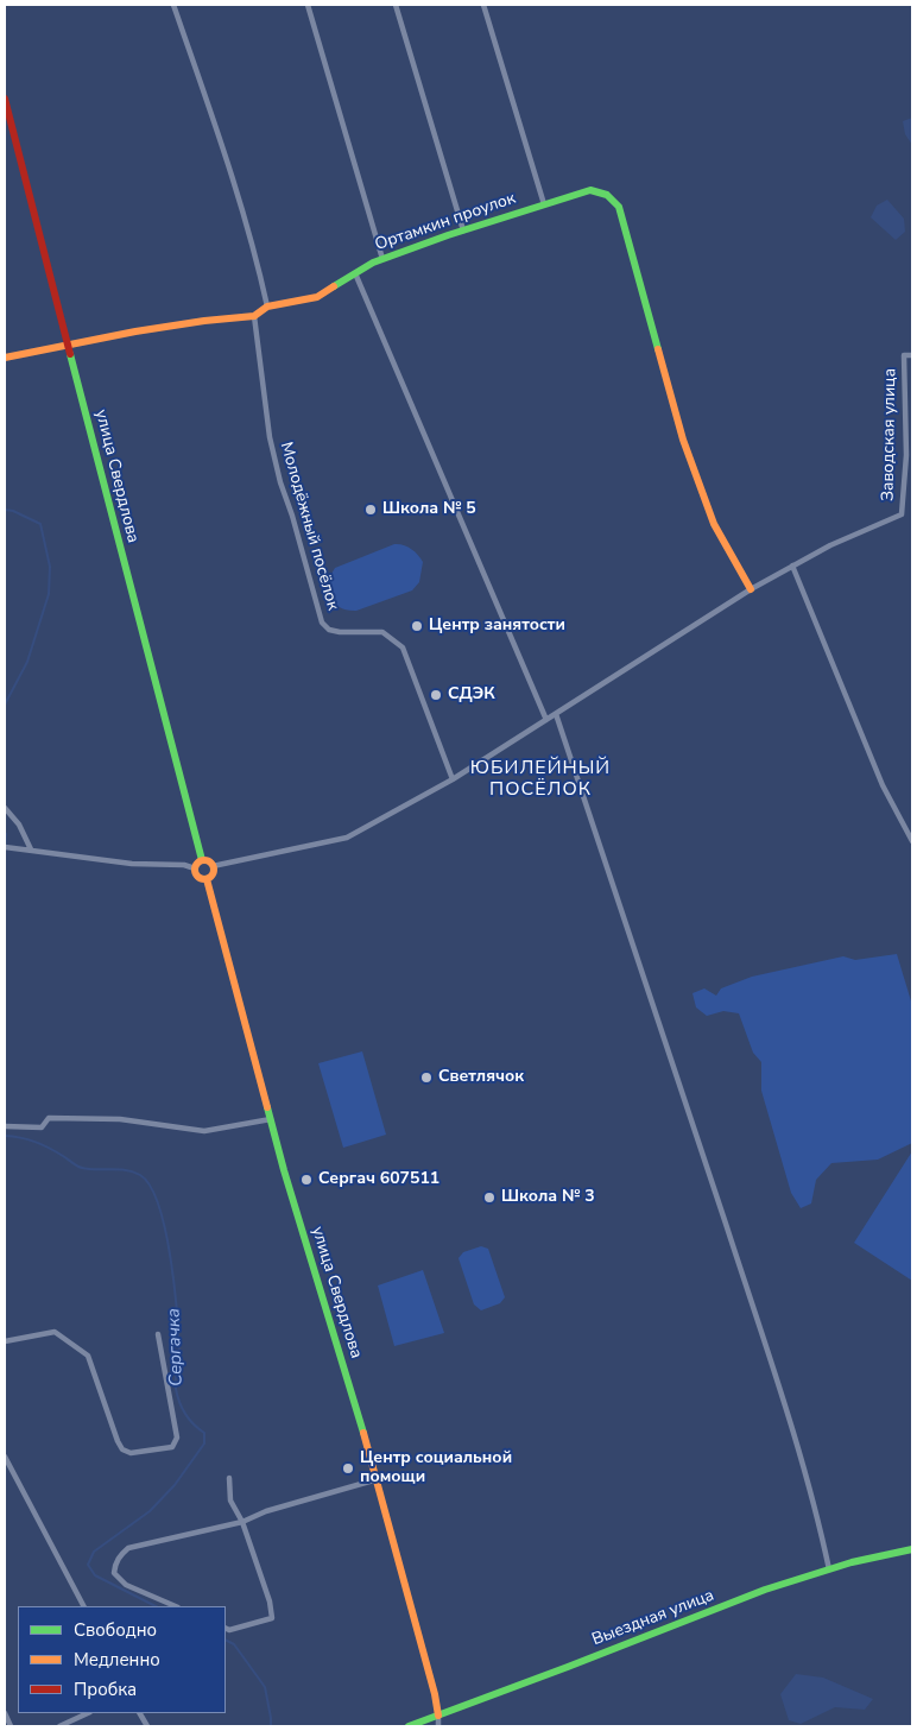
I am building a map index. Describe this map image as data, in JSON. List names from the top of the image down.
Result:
{
  "streets": {
    "street": [
      "Ортамкин проулок",
      "Заводская улица",
      "улица Свердлова",
      "Молодёжный посёлок",
      "Выездная улица"
    ]
  },
  "crossings": [
    ["Ортамкин проулок", "Молодёжный посёлок"],
    ["улица Свердлова", "Выездная улица"]
  ],
  "districts": ["ЮБИЛЕЙНЫЙ ПОСЁЛОК"],
  "water": ["Сергачка"],
  "places": [
    "Школа № 5",
    "Центр занятости",
    "СДЭК",
    "Светлячок",
    "Сергач 607511",
    "Школа № 3",
    "Центр социальной помощи"
  ],
  "legend": ["Свободно", "Медленно", "Пробка"]
}
